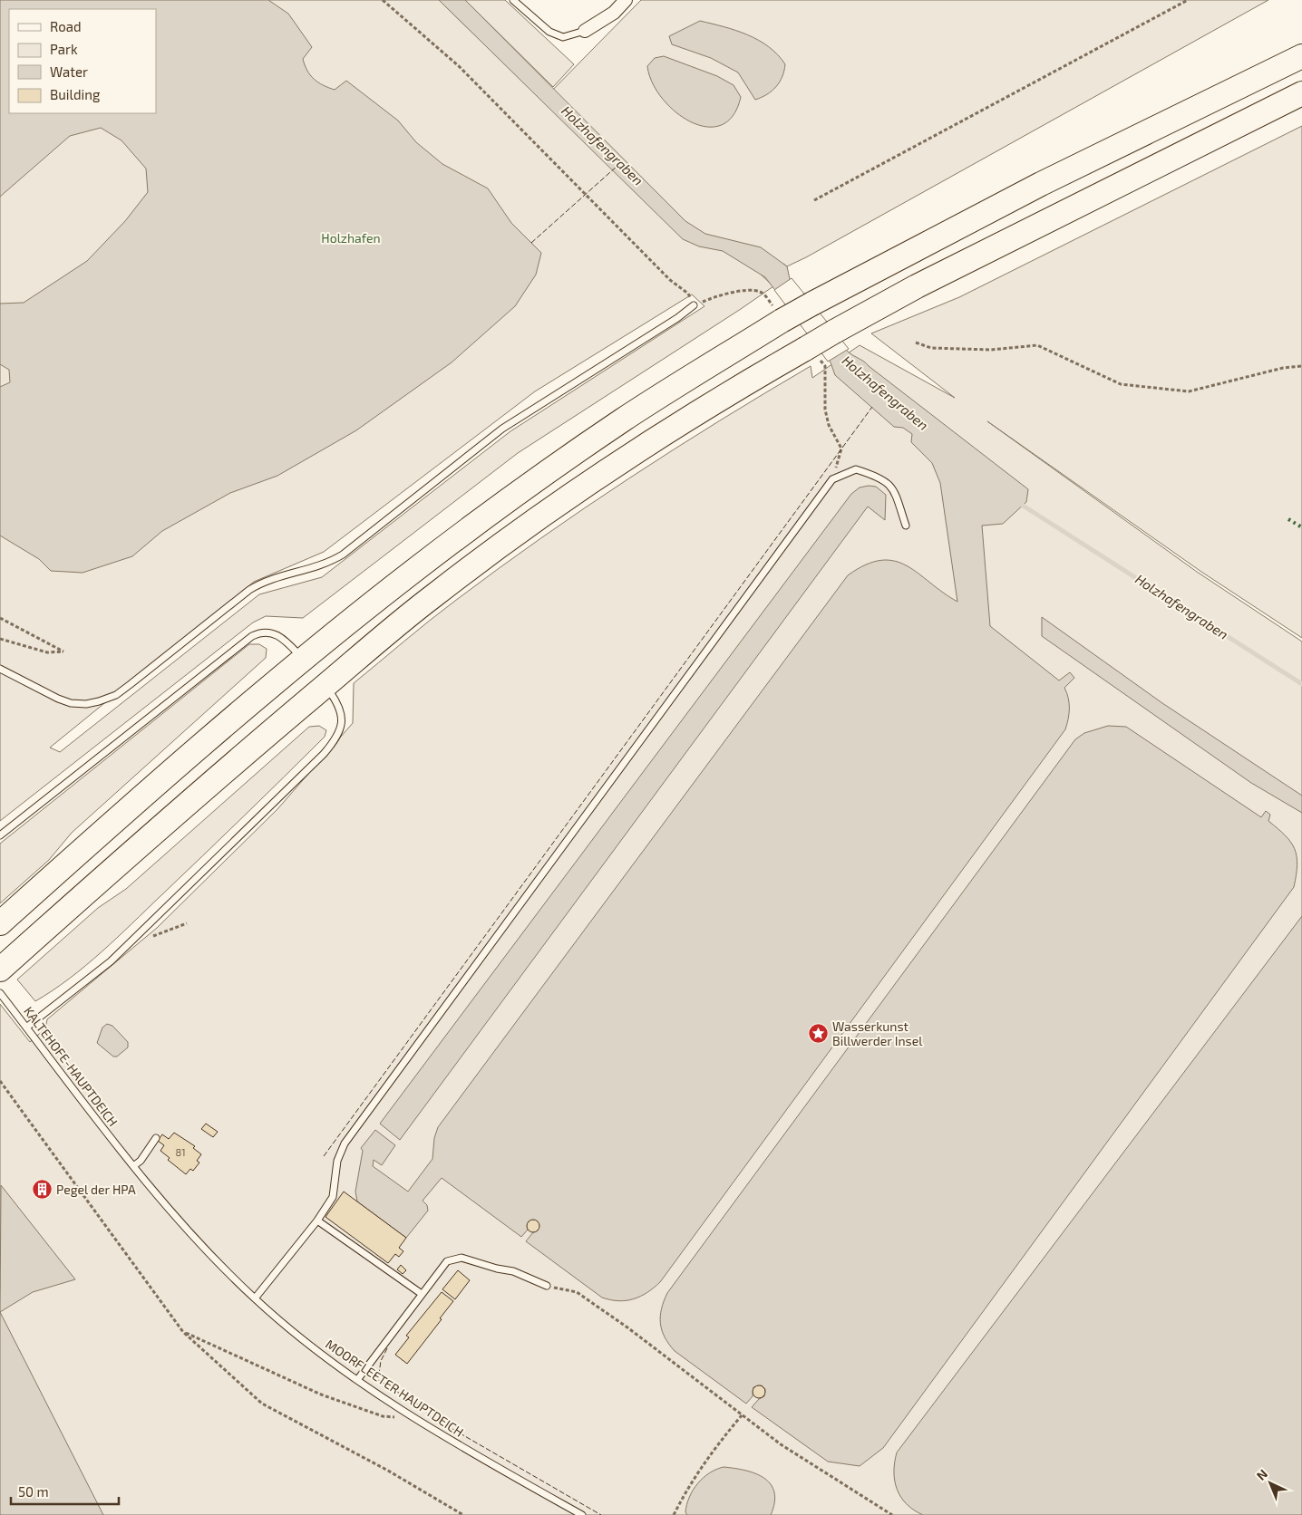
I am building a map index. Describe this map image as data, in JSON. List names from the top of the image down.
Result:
{
  "streets": {
    "lane": ["KALTEHOFE-HAUPTDEICH", "MOORFLEETER HAUPTDEICH"]
  },
  "crossings": [
    ["KALTEHOFE-HAUPTDEICH", "MOORFLEETER HAUPTDEICH"]
  ],
  "water": ["Holzhafengraben"],
  "parks": ["Holzhafen"],
  "places": {
    "place": ["Wasserkunst Billwerder Insel"],
    "building": ["Pegel der HPA"]
  },
  "house_numbers": ["81"],
  "legend": [
    "Road",
    "Park",
    "Water",
    "Building"
  ],
  "scale_bar": "50 m",
  "north": "top left"
}
